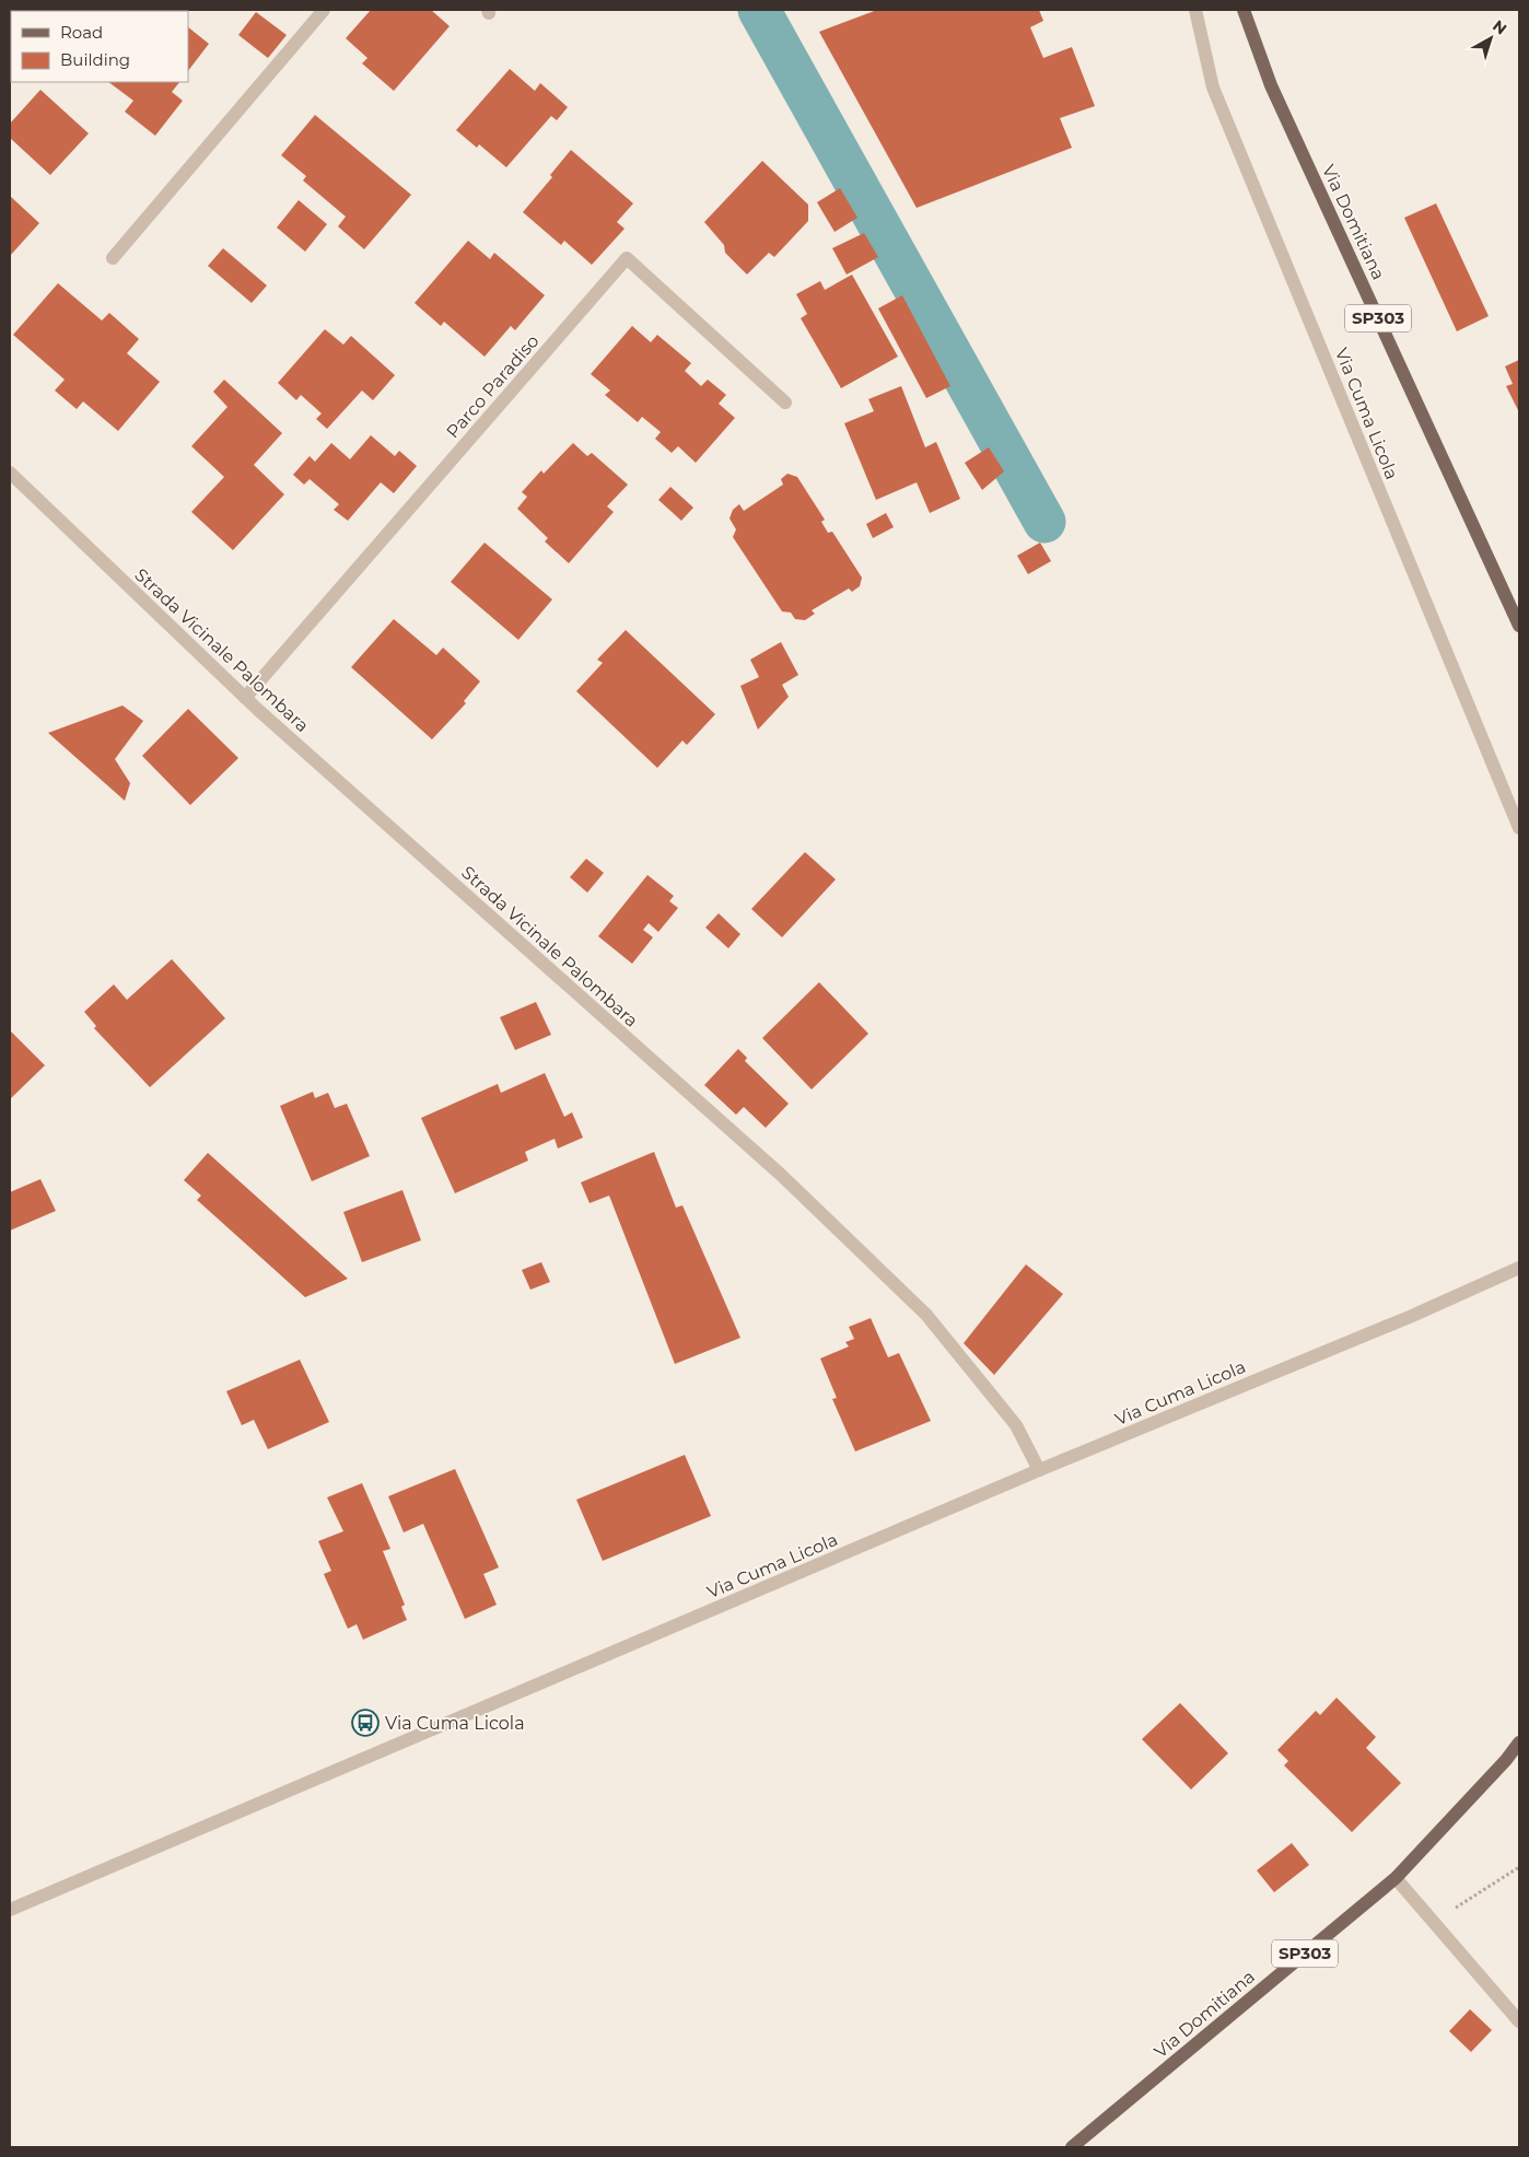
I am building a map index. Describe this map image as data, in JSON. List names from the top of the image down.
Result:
{
  "streets": {
    "main road": ["Via Domitiana", "SP303"],
    "street": ["Parco Paradiso", "Via Cuma Licola", "Strada Vicinale Palombara"]
  },
  "crossings": [
    ["Parco Paradiso", "Strada Vicinale Palombara"],
    ["Via Cuma Licola", "Strada Vicinale Palombara"]
  ],
  "places": {
    "bus stop": ["Via Cuma Licola"]
  },
  "legend": ["Road", "Building"],
  "north": "top right"
}
